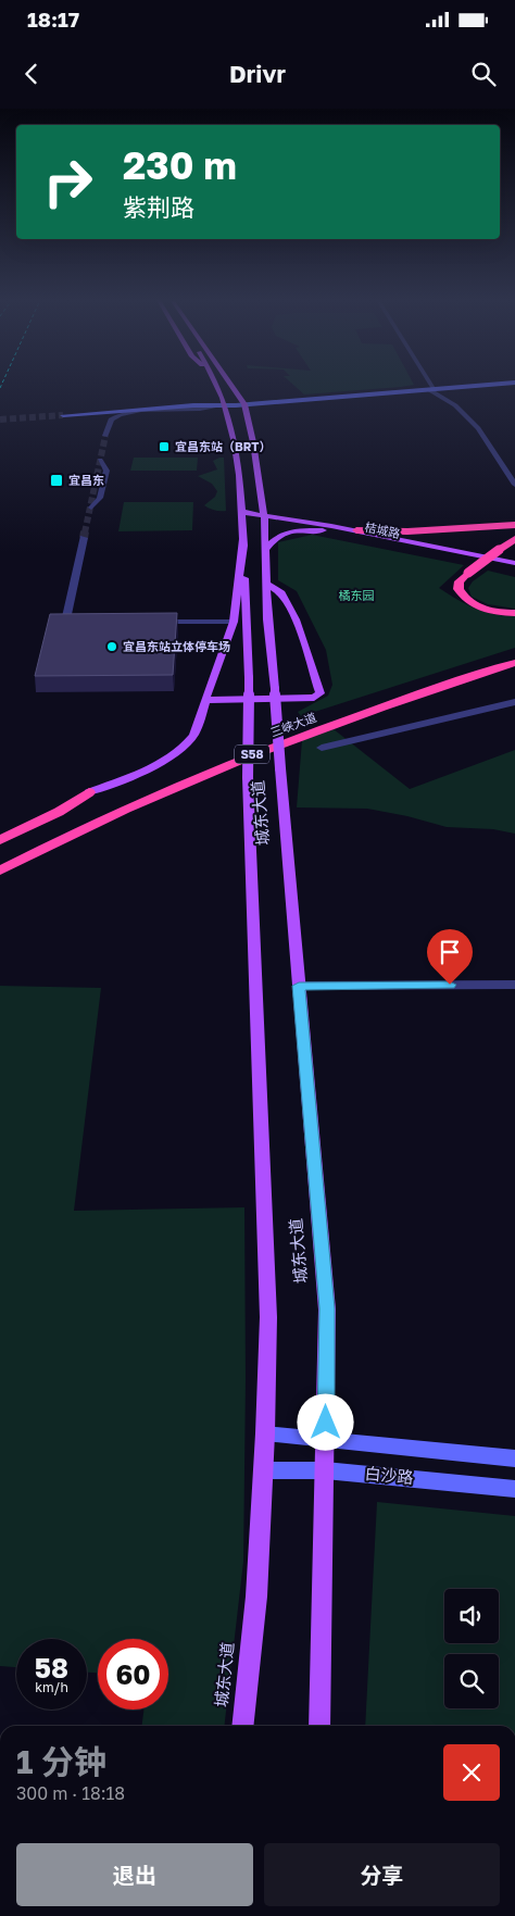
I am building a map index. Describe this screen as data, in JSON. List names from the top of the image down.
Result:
{
  "streets": {
    "highway": ["三峡大道", "S58"],
    "main road": ["桔城路", "城东大道", "白沙路"]
  },
  "crossings": [
    ["城东大道", "白沙路"]
  ],
  "parks": ["橘东园"],
  "places": {
    "transit": ["宜昌东站（BRT）", "宜昌东"],
    "other": ["宜昌东站立体停车场"]
  },
  "page": {
    "status": "18:17",
    "header": "Drivr",
    "turn": ["230 m", "紫荆路"],
    "speed": "58 km/h",
    "limit": "60",
    "heading": ["1 分钟", "300 m · 18:18"],
    "buttons": ["退出", "分享"]
  }
}
